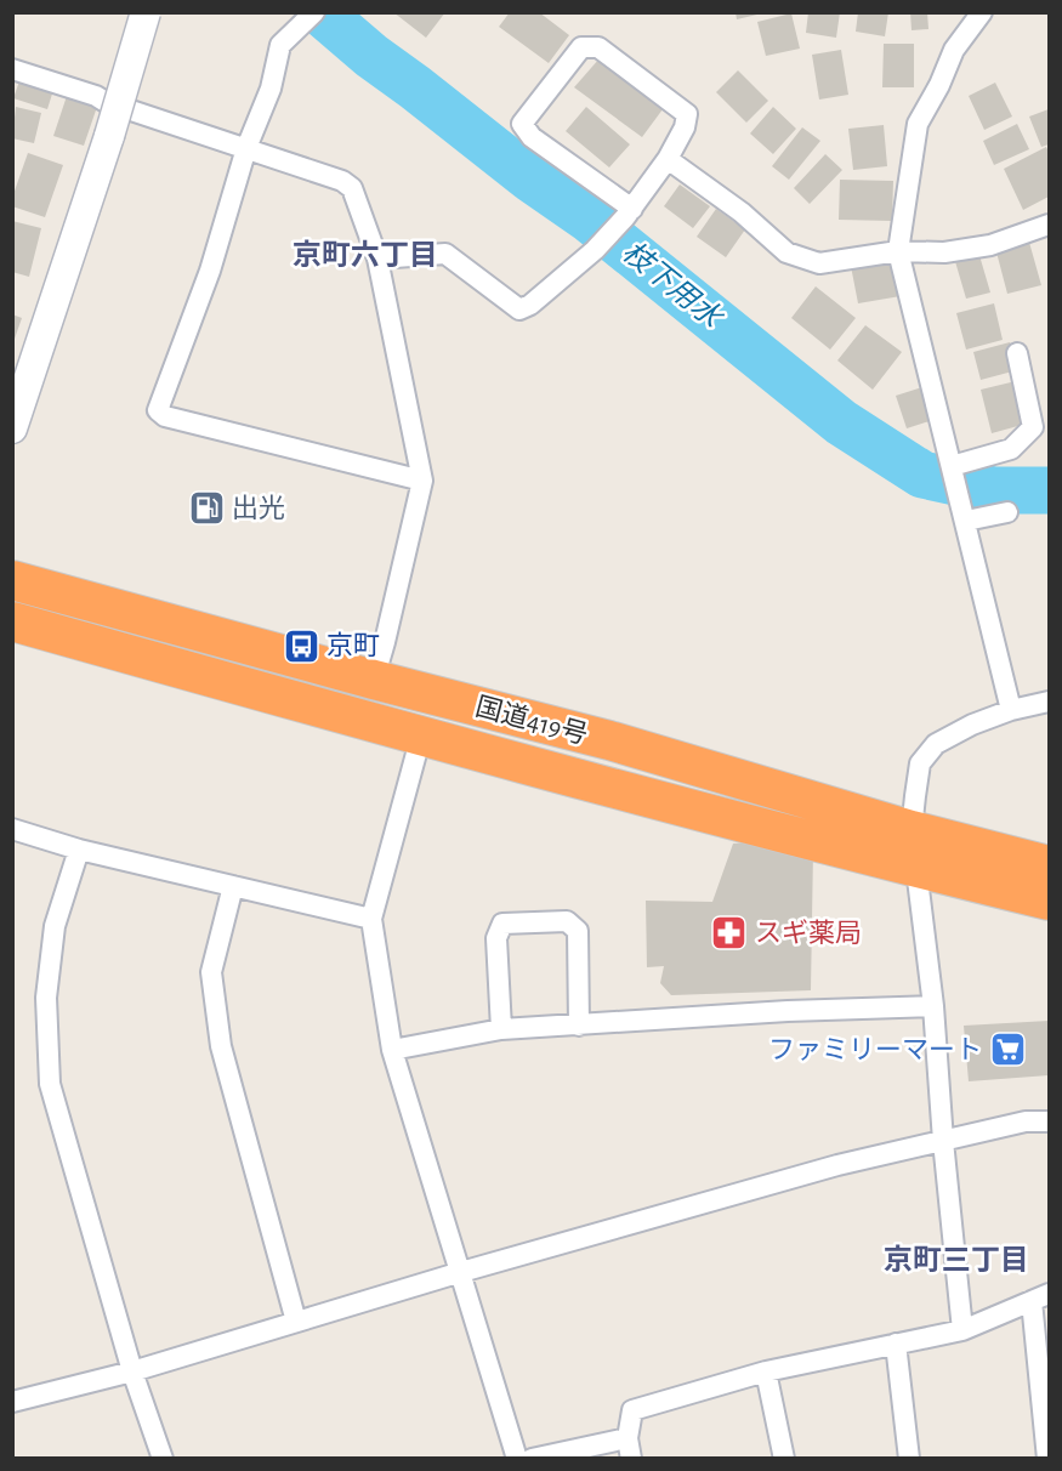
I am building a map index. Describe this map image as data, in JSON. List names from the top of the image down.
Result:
{
  "streets": {
    "highway": ["国道419号"]
  },
  "districts": ["京町六丁目", "京町三丁目"],
  "water": ["枝下用水"],
  "places": {
    "fuel station": ["出光"],
    "bus stop": ["京町"],
    "pharmacy": ["スギ薬局"],
    "supermarket": ["ファミリーマート"]
  }
}
